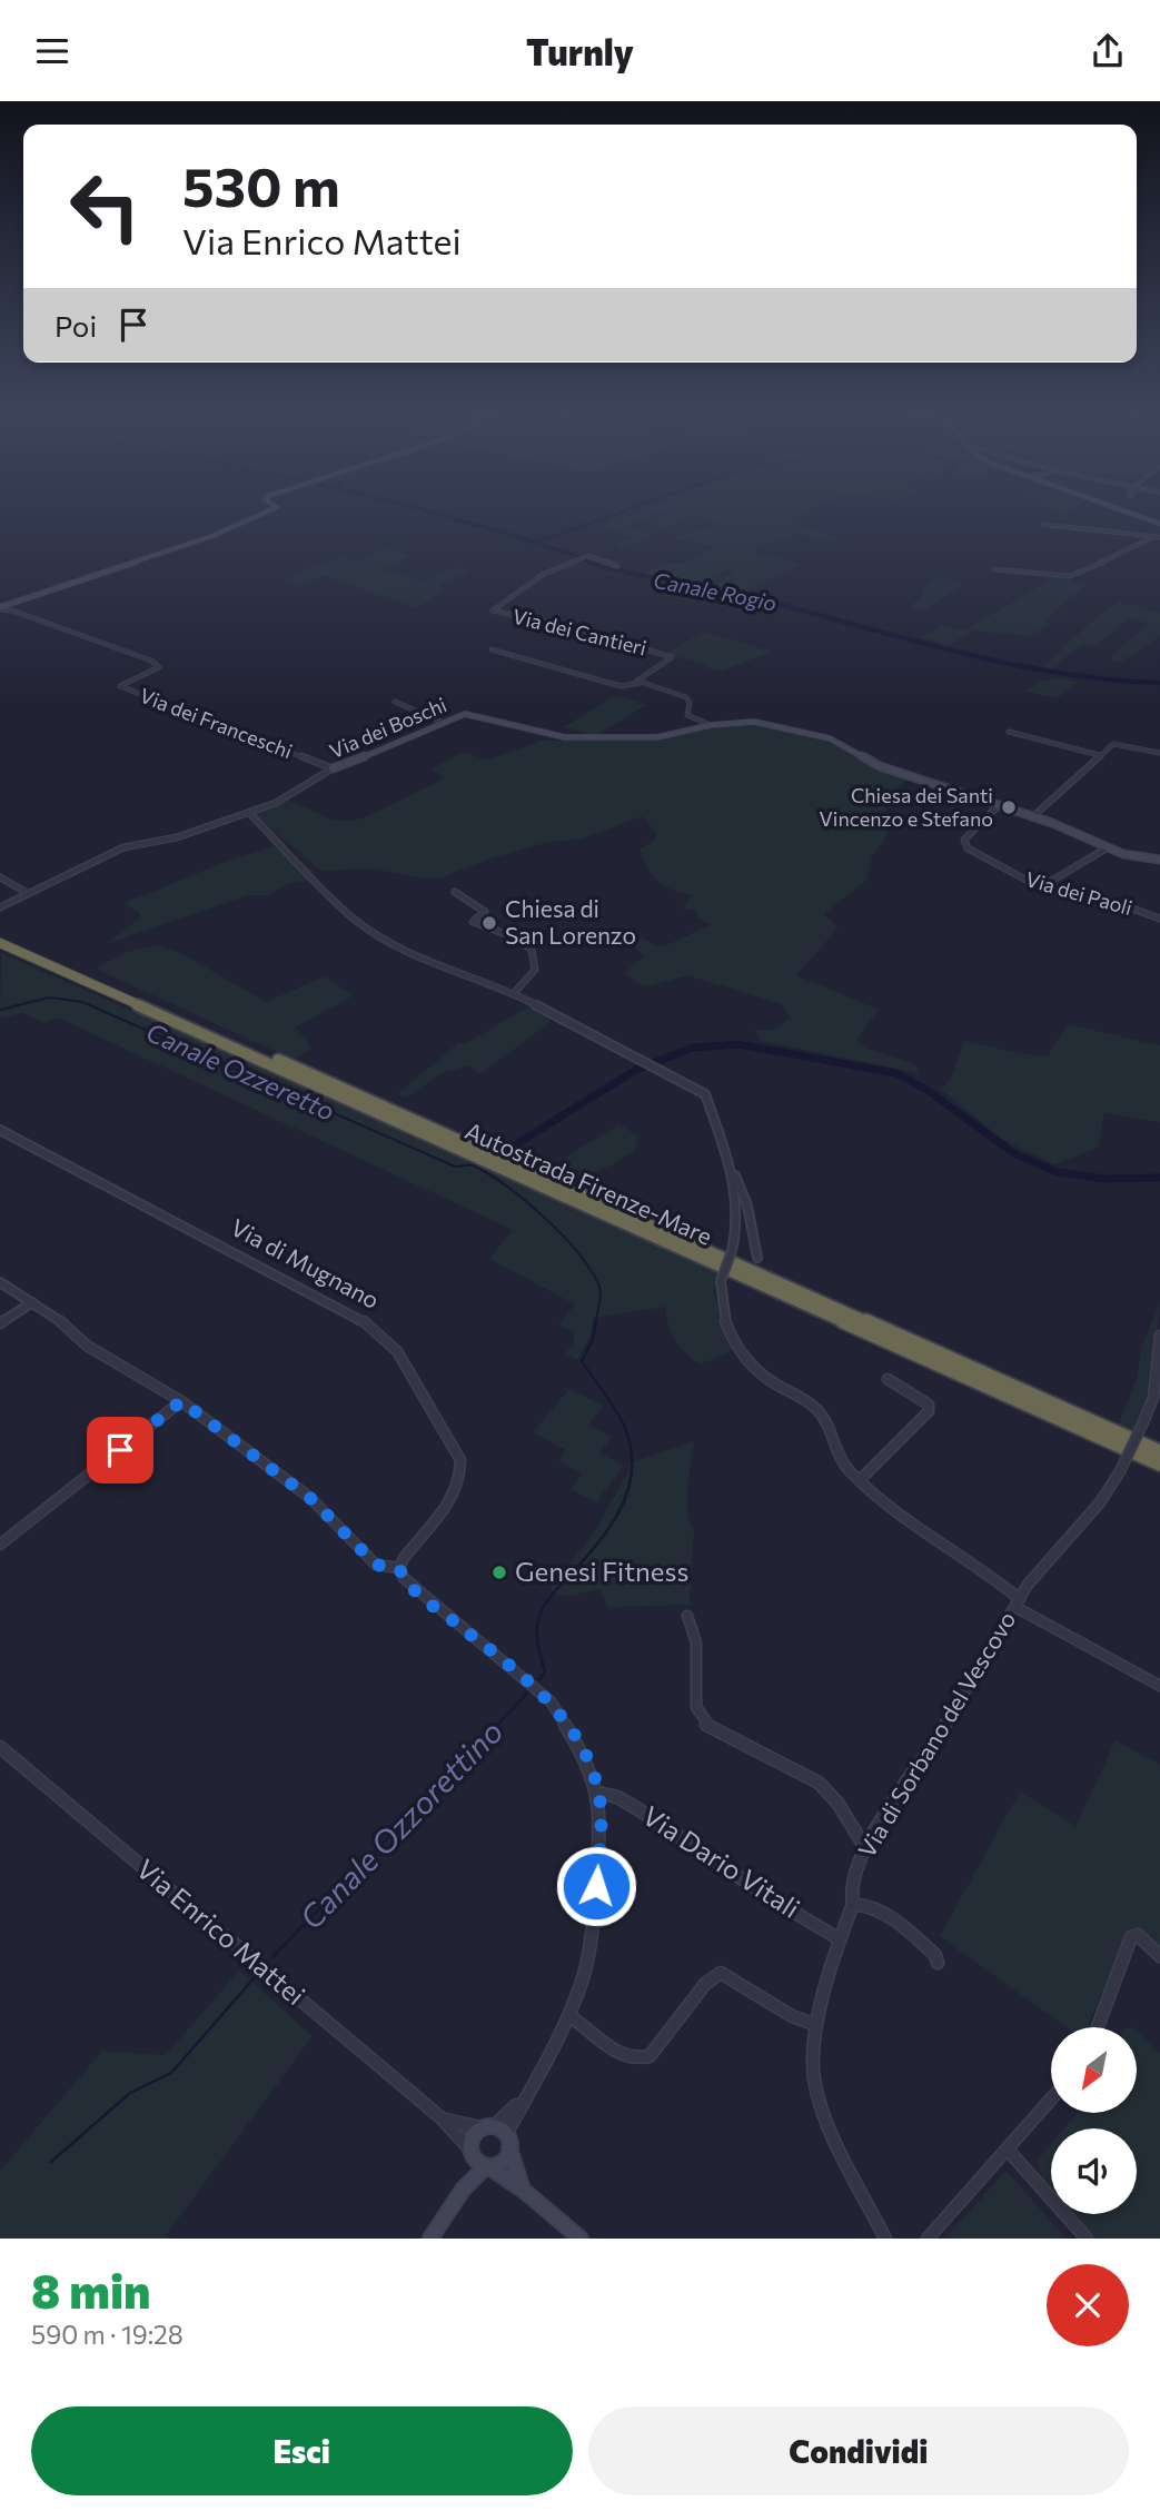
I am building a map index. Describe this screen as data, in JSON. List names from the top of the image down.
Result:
{
  "streets": {
    "highway": ["Autostrada Firenze-Mare"],
    "street": [
      "Via dei Cantieri",
      "Via dei Franceschi",
      "Via dei Boschi",
      "Via dei Paoli",
      "Via di Mugnano",
      "Via di Sorbano del Vescovo",
      "Via Dario Vitali",
      "Via Enrico Mattei"
    ]
  },
  "crossings": [
    ["Via dei Cantieri", "Via dei Boschi"],
    ["Via dei Franceschi", "Via dei Boschi"],
    ["Via dei Boschi", "Via dei Paoli"],
    ["Via dei Boschi", "Via di Sorbano del Vescovo"],
    ["Via di Sorbano del Vescovo", "Via Dario Vitali"]
  ],
  "water": ["Canale Rogio", "Canale Ozzeretto", "Canale Ozzorettino"],
  "places": ["Chiesa dei Santi Vincenzo e Stefano", "Chiesa di San Lorenzo", "Genesi Fitness"],
  "north": "bottom left",
  "page": {
    "header": "Turnly",
    "turn": ["530 m", "Via Enrico Mattei"],
    "then": "Poi",
    "heading": ["8 min", "590 m · 19:28"],
    "buttons": ["Esci", "Condividi"]
  }
}
